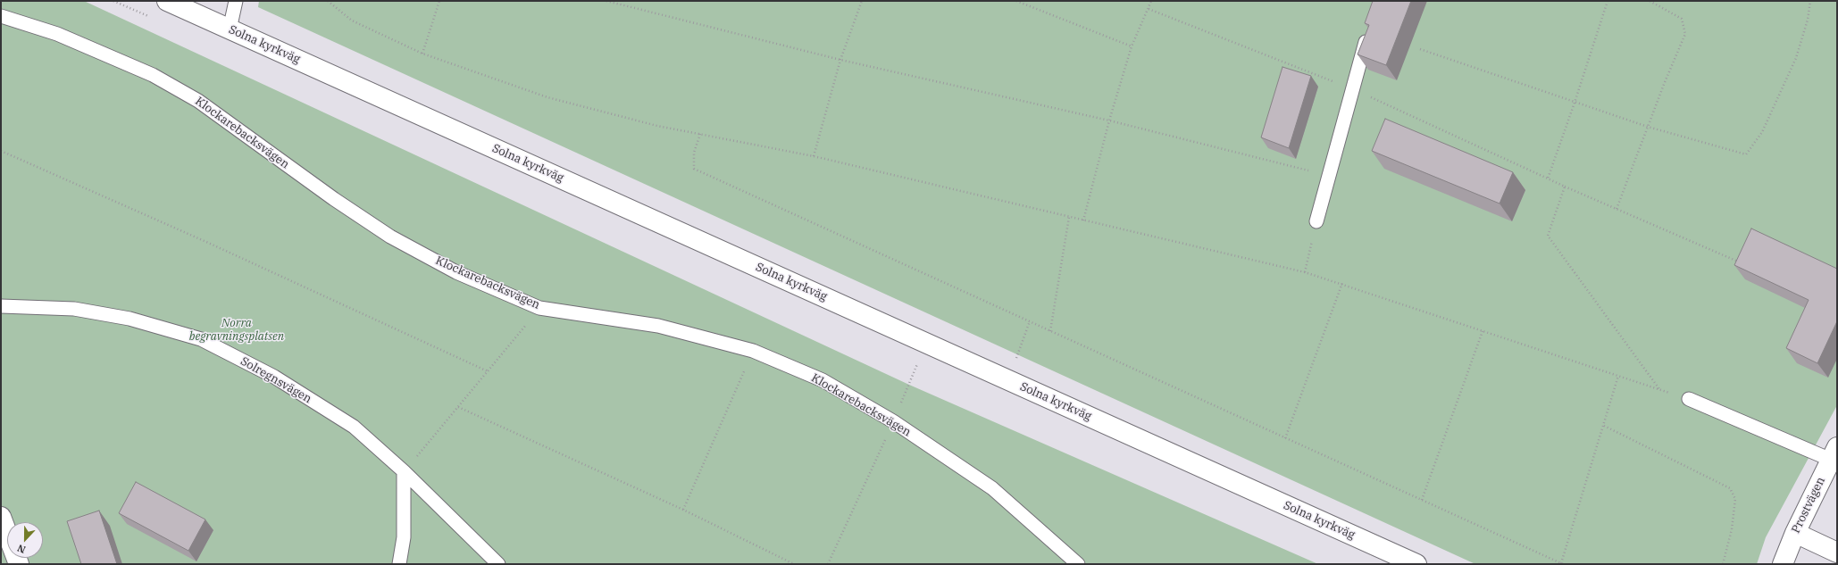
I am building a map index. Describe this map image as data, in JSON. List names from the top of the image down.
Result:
{
  "streets": {
    "street": ["Solna kyrkväg", "Prostvägen"],
    "lane": ["Klockarebacksvägen", "Solregnsvägen"]
  },
  "parks": ["Norra begravningsplatsen"],
  "north": "bottom"
}
